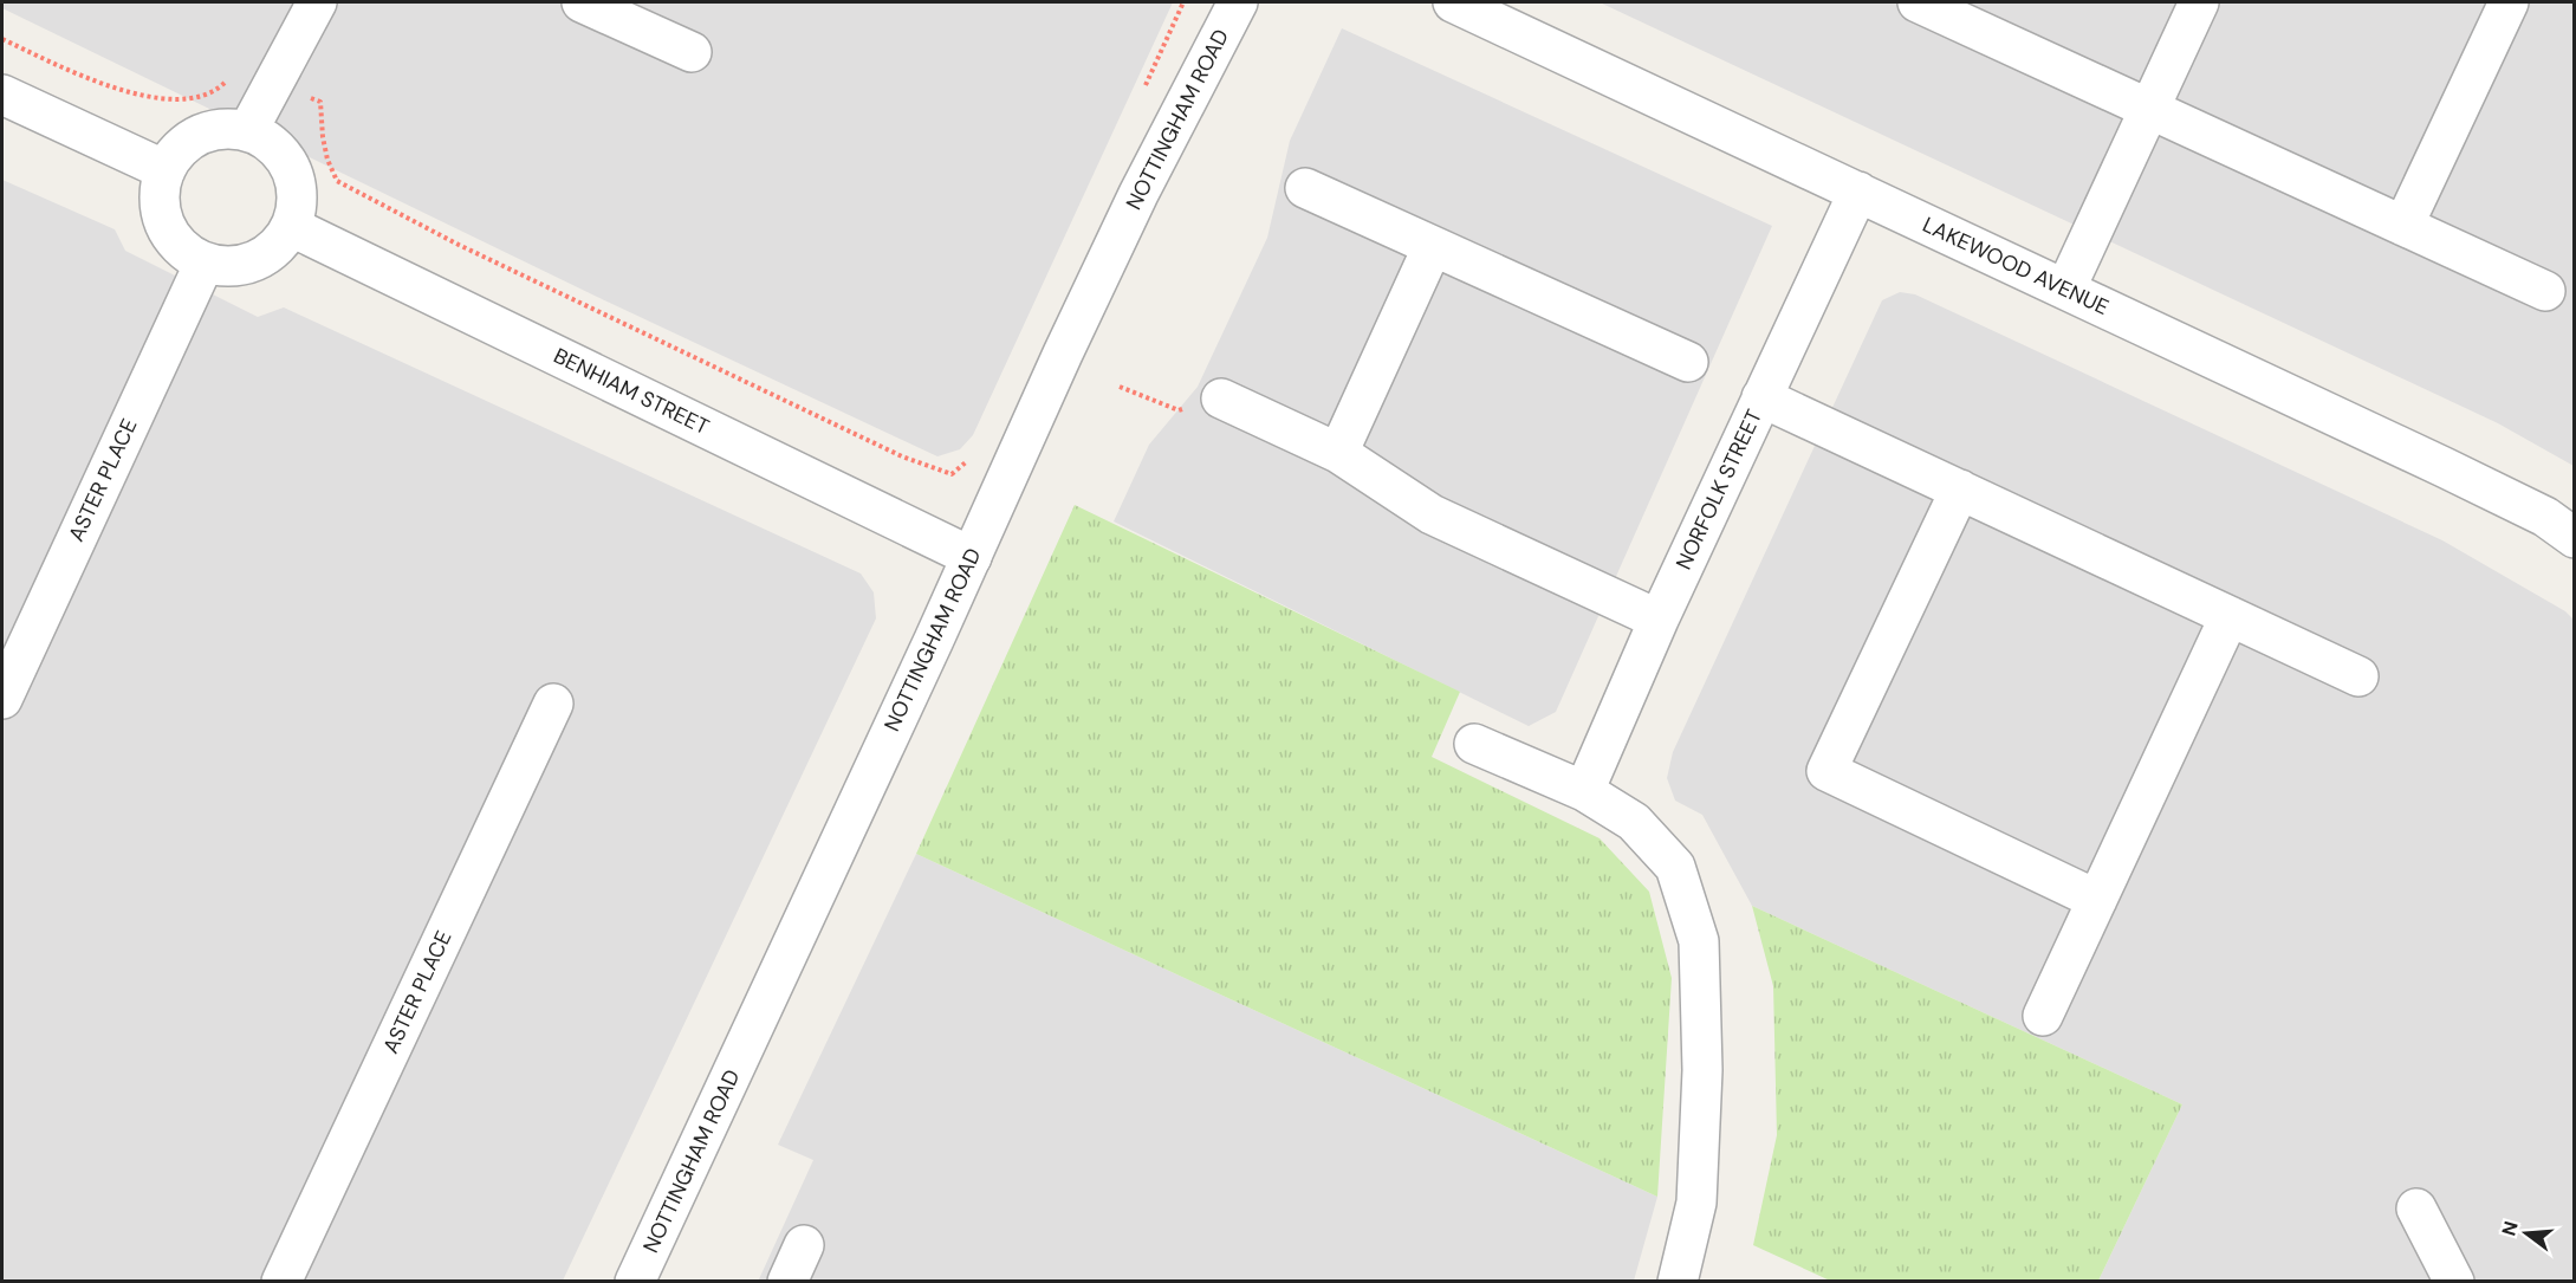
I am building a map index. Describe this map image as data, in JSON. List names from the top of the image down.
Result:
{
  "streets": {
    "street": [
      "NOTTINGHAM ROAD",
      "LAKEWOOD AVENUE",
      "BENHIAM STREET",
      "ASTER PLACE",
      "NORFOLK STREET"
    ]
  },
  "crossings": [
    ["NOTTINGHAM ROAD", "BENHIAM STREET"],
    ["LAKEWOOD AVENUE", "NORFOLK STREET"],
    ["BENHIAM STREET", "ASTER PLACE"]
  ],
  "north": "left"
}
